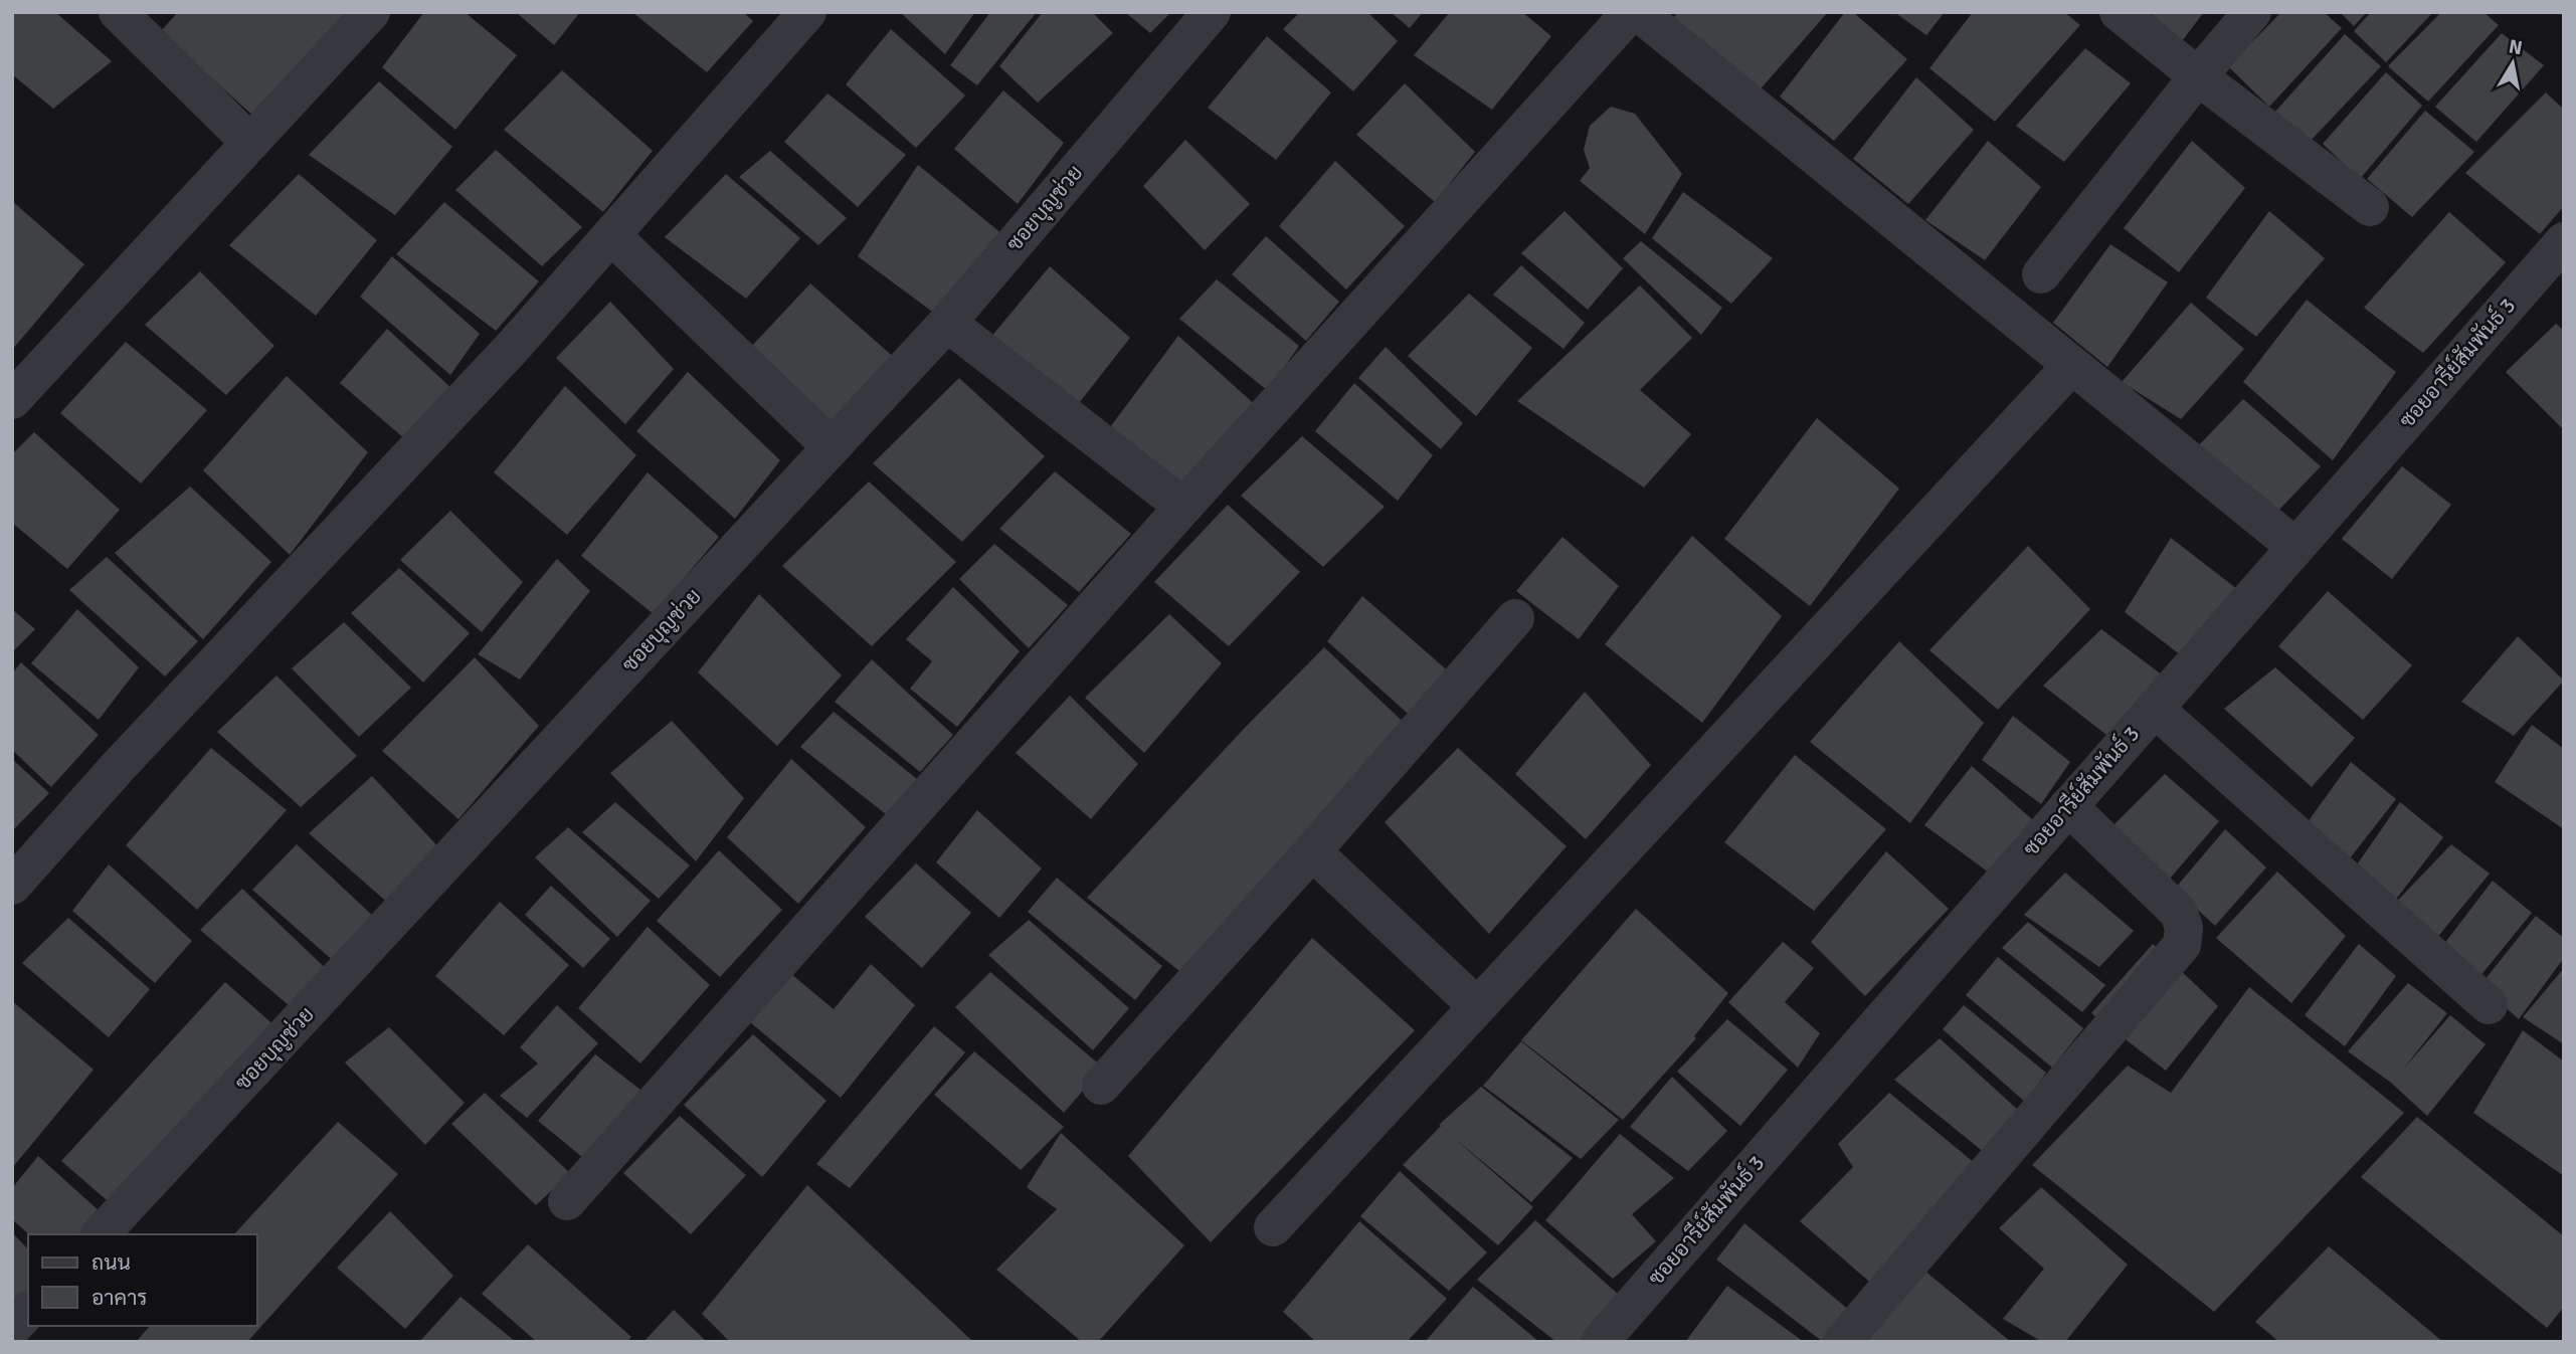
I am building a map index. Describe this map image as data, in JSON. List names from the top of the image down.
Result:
{
  "streets": {
    "street": ["ซอยบุญช่วย", "ซอยอารีย์สัมพันธ์ 3"]
  },
  "legend": ["ถนน", "อาคาร"],
  "north": "top"
}
